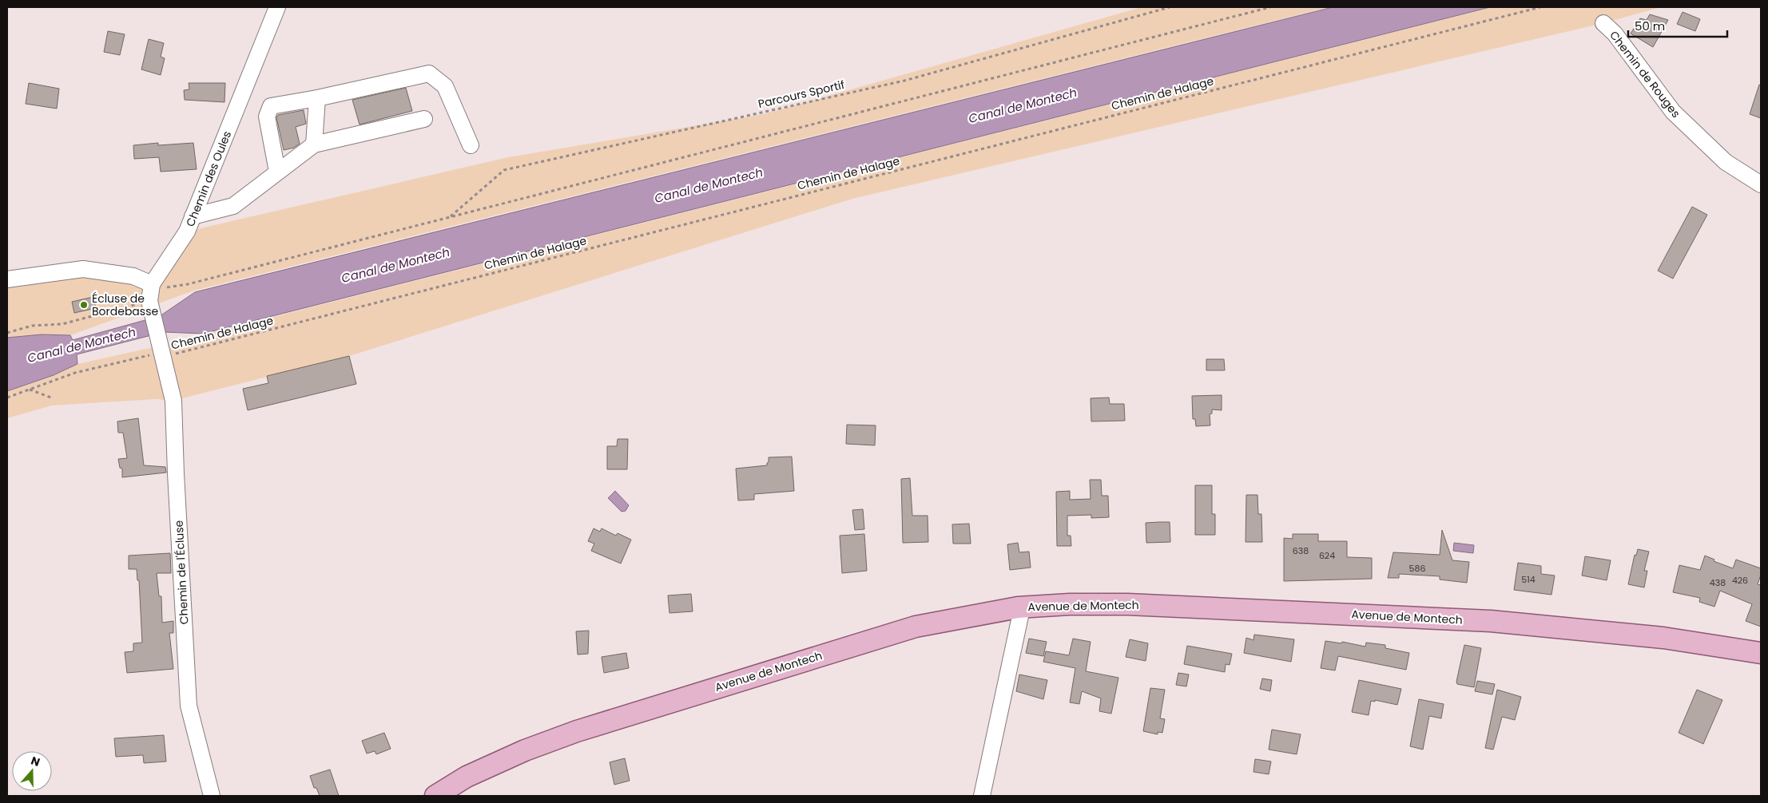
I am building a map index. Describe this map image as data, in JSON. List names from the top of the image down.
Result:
{
  "streets": {
    "main road": ["Avenue de Montech"],
    "street": ["Chemin de Rouges", "Chemin des Oules", "Chemin de l'Écluse"],
    "path": ["Chemin de Halage", "Parcours Sportif"]
  },
  "crossings": [
    ["Chemin de Halage", "Chemin des Oules"],
    ["Chemin de Halage", "Chemin de l'Écluse"],
    ["Chemin des Oules", "Chemin de l'Écluse"]
  ],
  "water": ["Canal de Montech"],
  "places": ["Écluse de Bordebasse"],
  "house_numbers": [
    "638",
    "624",
    "586",
    "514",
    "426",
    "438"
  ],
  "scale_bar": "50 m",
  "north": "top"
}
